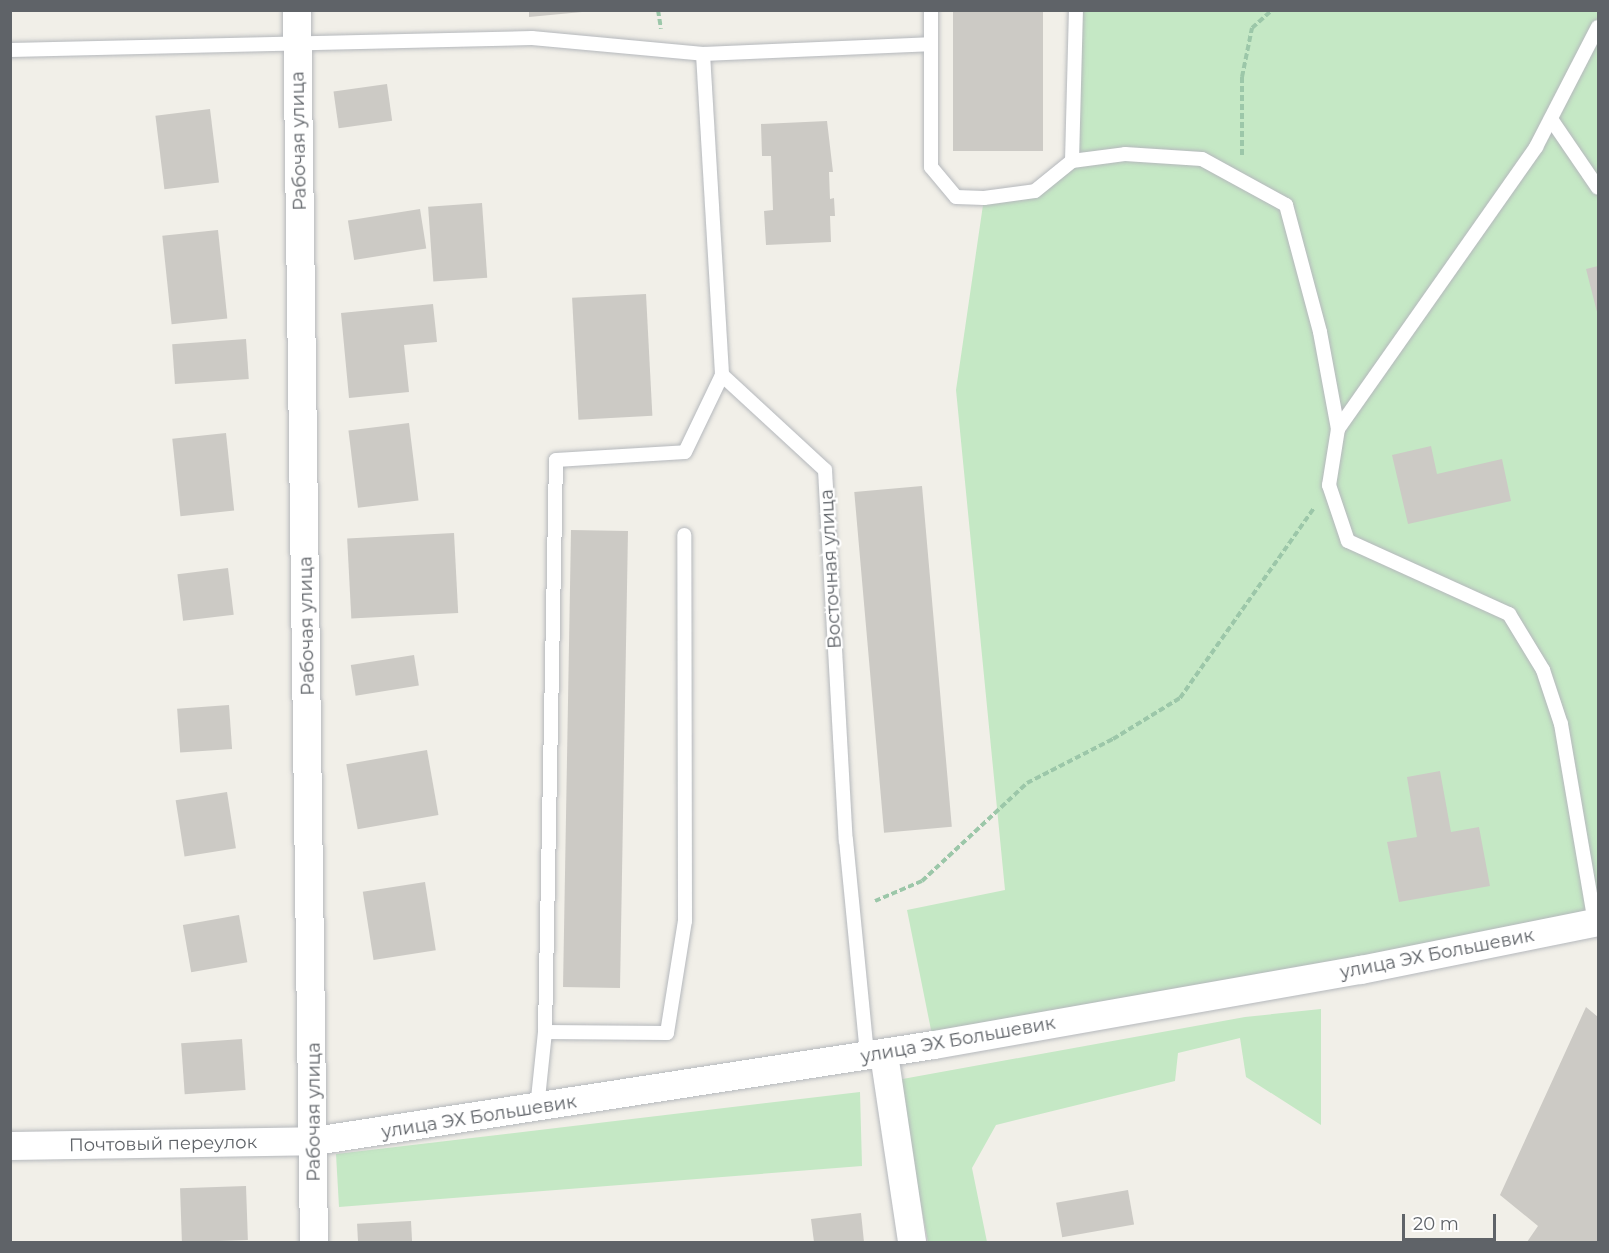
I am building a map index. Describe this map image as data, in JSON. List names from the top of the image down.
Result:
{
  "streets": {
    "street": [
      "Рабочая улица",
      "Восточная улица",
      "улица ЭХ Большевик",
      "Почтовый переулок"
    ]
  },
  "crossings": [
    ["Рабочая улица", "улица ЭХ Большевик"],
    ["Рабочая улица", "Почтовый переулок"],
    ["Восточная улица", "улица ЭХ Большевик"],
    ["улица ЭХ Большевик", "Почтовый переулок"]
  ],
  "scale_bar": "20 m"
}
